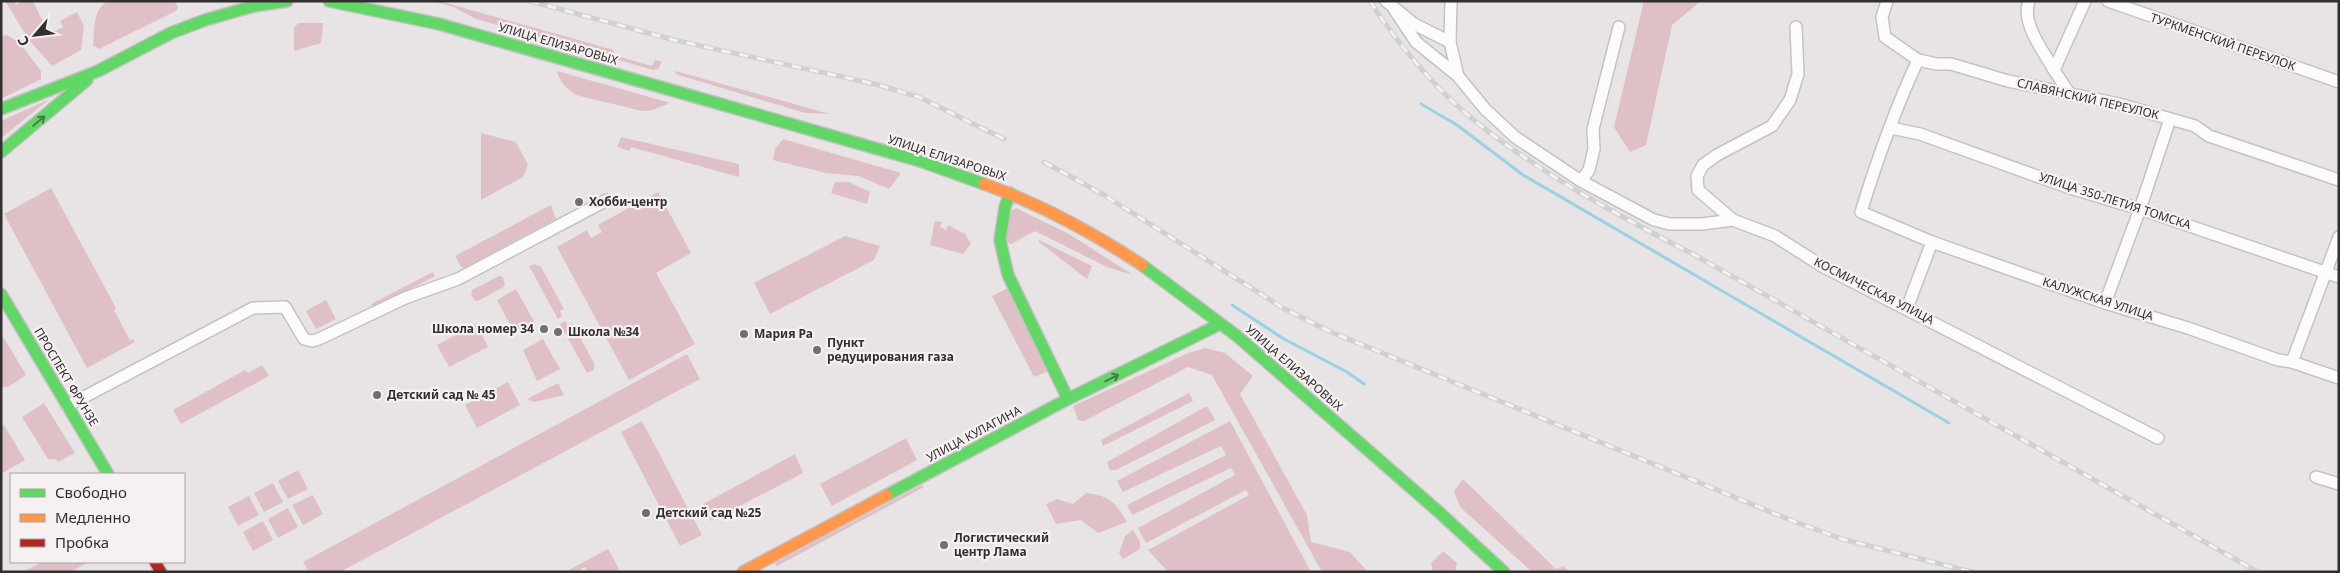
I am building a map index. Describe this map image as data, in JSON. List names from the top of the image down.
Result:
{
  "streets": {
    "main road": ["УЛИЦА ЕЛИЗАРОВЫХ", "ПРОСПЕКТ ФРУНЗЕ", "УЛИЦА КУЛАГИНА"],
    "street": [
      "ТУРКМЕНСКИЙ ПЕРЕУЛОК",
      "СЛАВЯНСКИЙ ПЕРЕУЛОК",
      "УЛИЦА 350-ЛЕТИЯ ТОМСКА",
      "КОСМИЧЕСКАЯ УЛИЦА",
      "КАЛУЖСКАЯ УЛИЦА"
    ]
  },
  "crossings": [
    ["УЛИЦА ЕЛИЗАРОВЫХ", "УЛИЦА КУЛАГИНА"],
    ["УЛИЦА 350-ЛЕТИЯ ТОМСКА", "КАЛУЖСКАЯ УЛИЦА"]
  ],
  "places": [
    "Хобби-центр",
    "Школа номер 34",
    "Школа №34",
    "Мария Ра",
    "Пункт редуцирования газа",
    "Детский сад № 45",
    "Детский сад №25",
    "Логистический центр Лама"
  ],
  "legend": ["Свободно", "Медленно", "Пробка"],
  "north": "bottom left"
}
